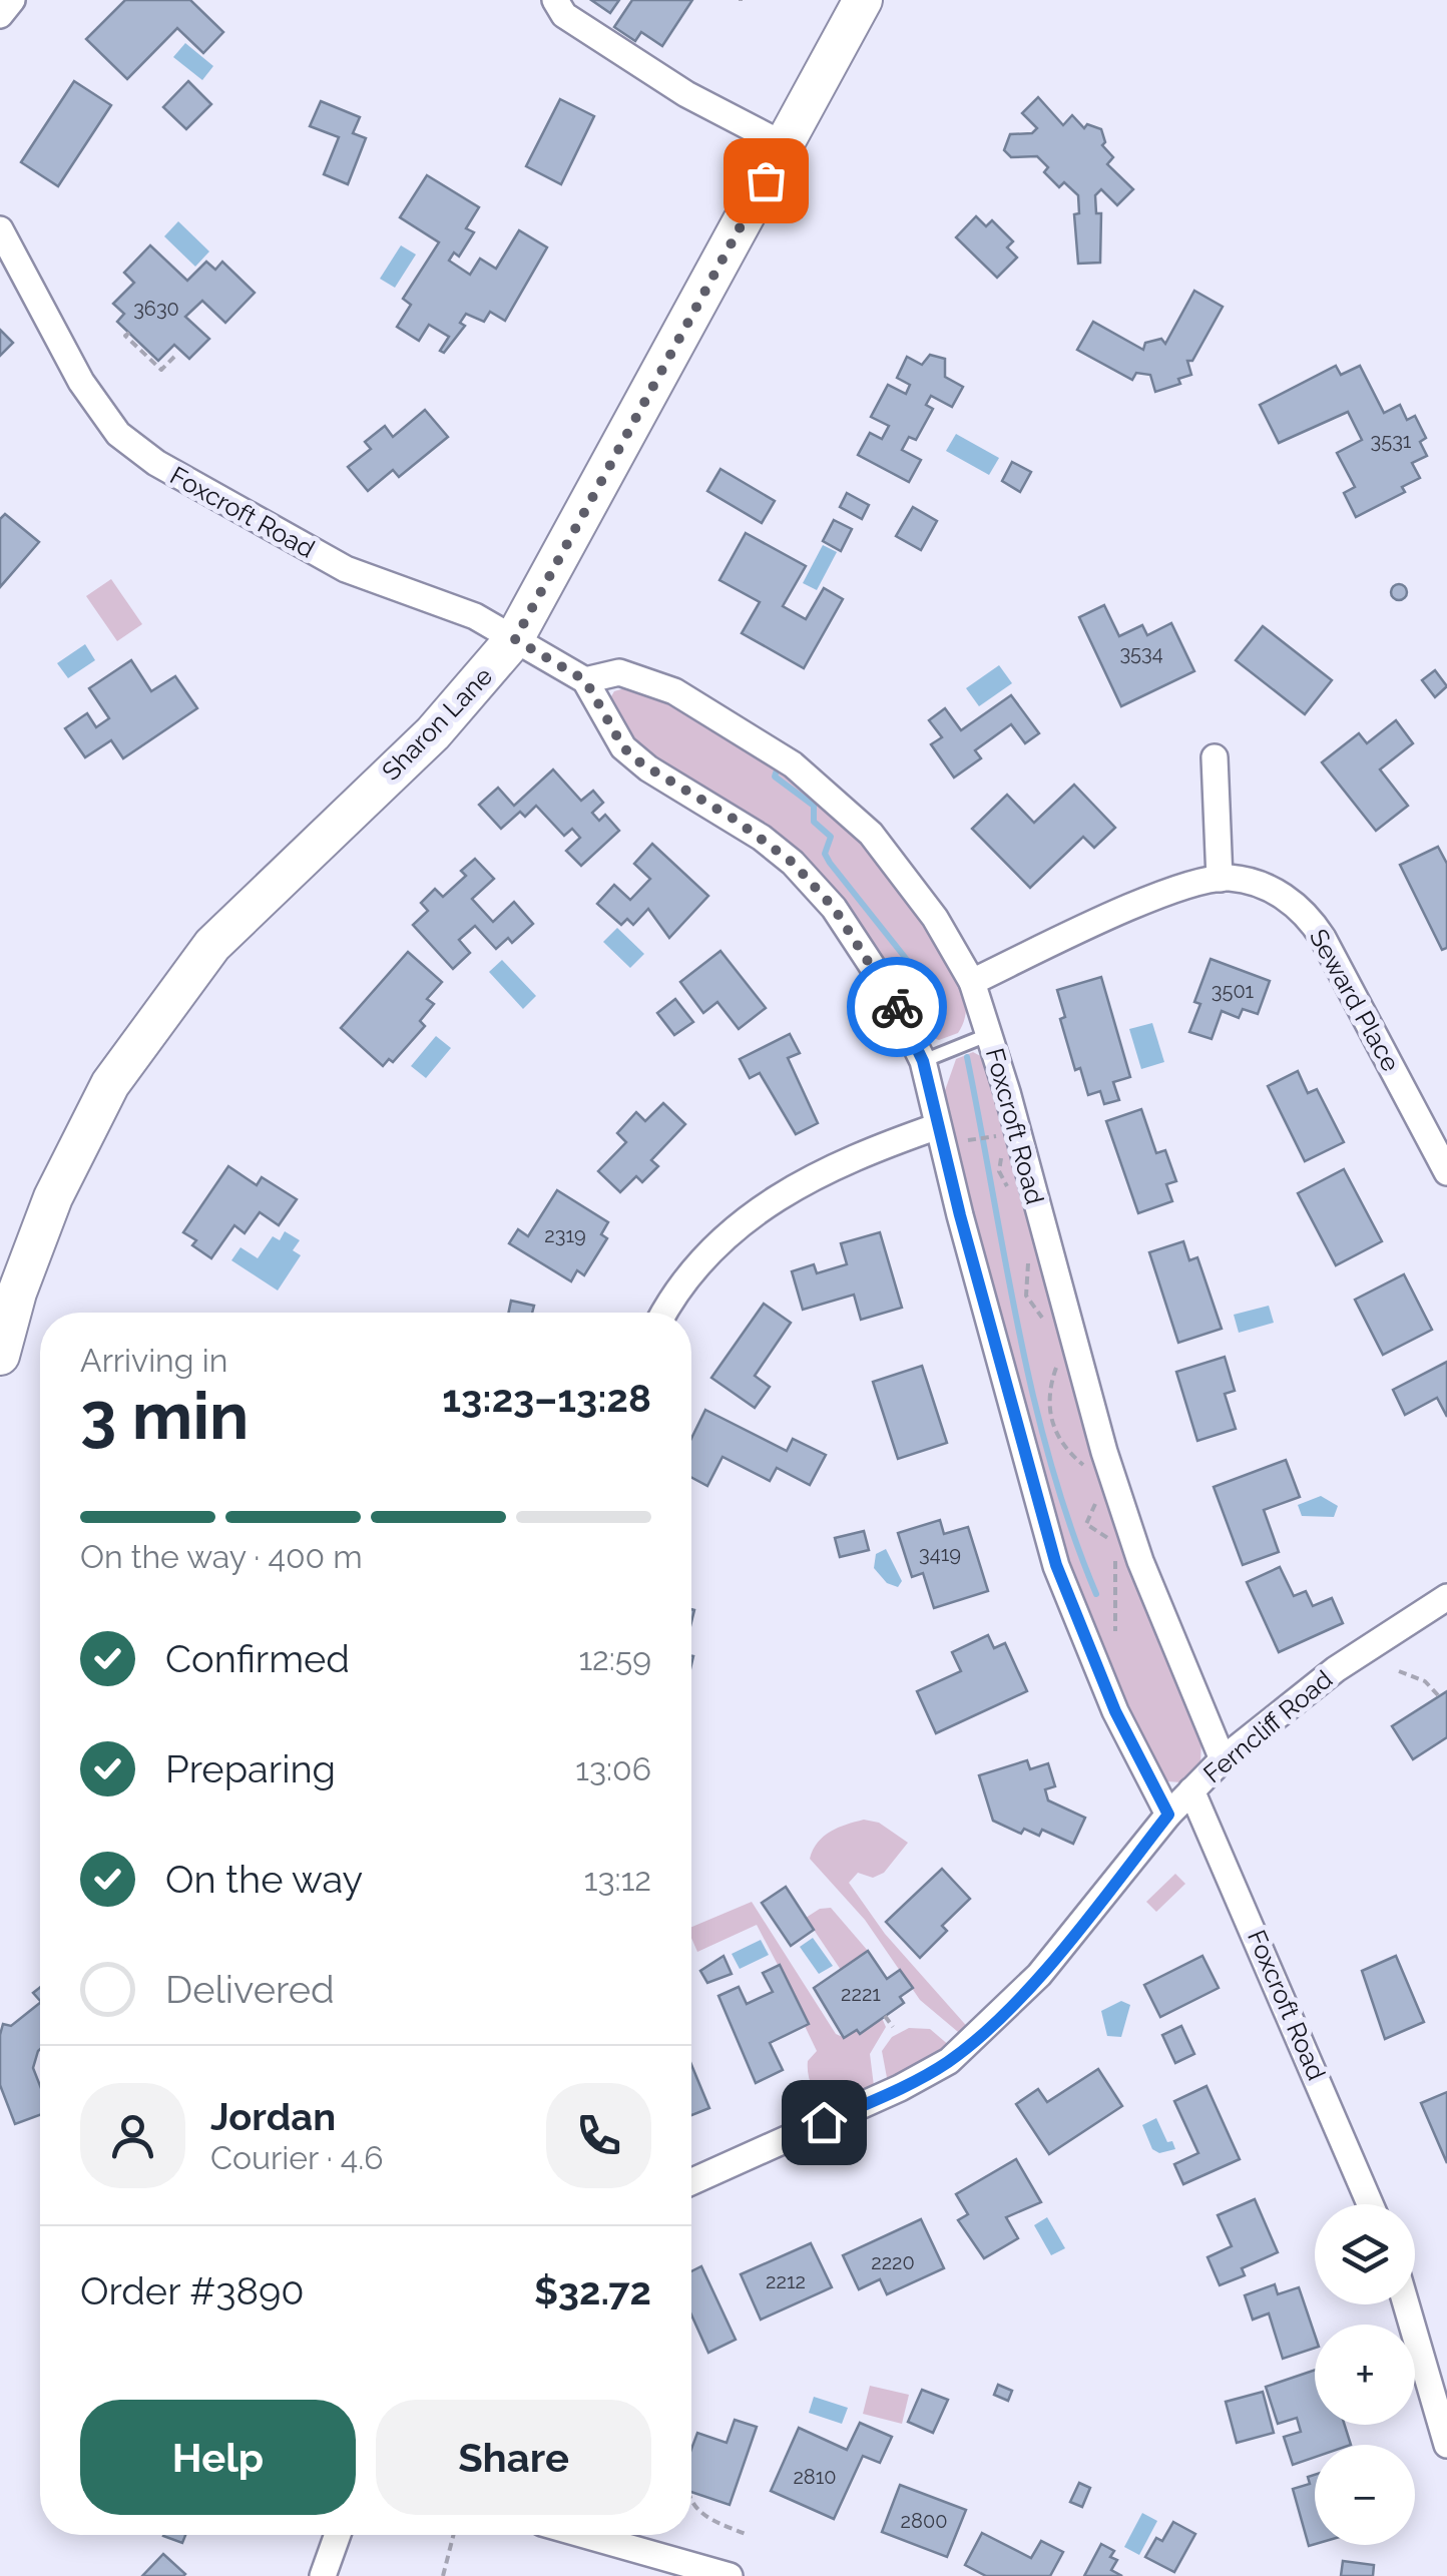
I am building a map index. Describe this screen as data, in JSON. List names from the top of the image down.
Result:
{
  "streets": {
    "main road": ["Sharon Lane"],
    "street": ["Foxcroft Road", "Seward Place", "Ferncliff Road"]
  },
  "crossings": [
    ["Foxcroft Road", "Sharon Lane"],
    ["Foxcroft Road", "Seward Place"],
    ["Foxcroft Road", "Ferncliff Road"]
  ],
  "house_numbers": [
    "3630",
    "3531",
    "3534",
    "3501",
    "2319",
    "3419",
    "2221",
    "2220",
    "2212",
    "2810",
    "2800"
  ],
  "page": {
    "heading": ["3 min", "Arriving in", "13:23–13:28"],
    "panel": [
      "Jordan",
      "Courier · 4.6",
      "Order #3890",
      "$32.72"
    ],
    "bar": "On the way · 400 m",
    "list": [
      ["Confirmed", "12:59"],
      ["Preparing", "13:06"],
      ["On the way", "13:12"],
      "Delivered"
    ],
    "map_buttons": ["+", "−"],
    "buttons": ["Help", "Share"]
  }
}
